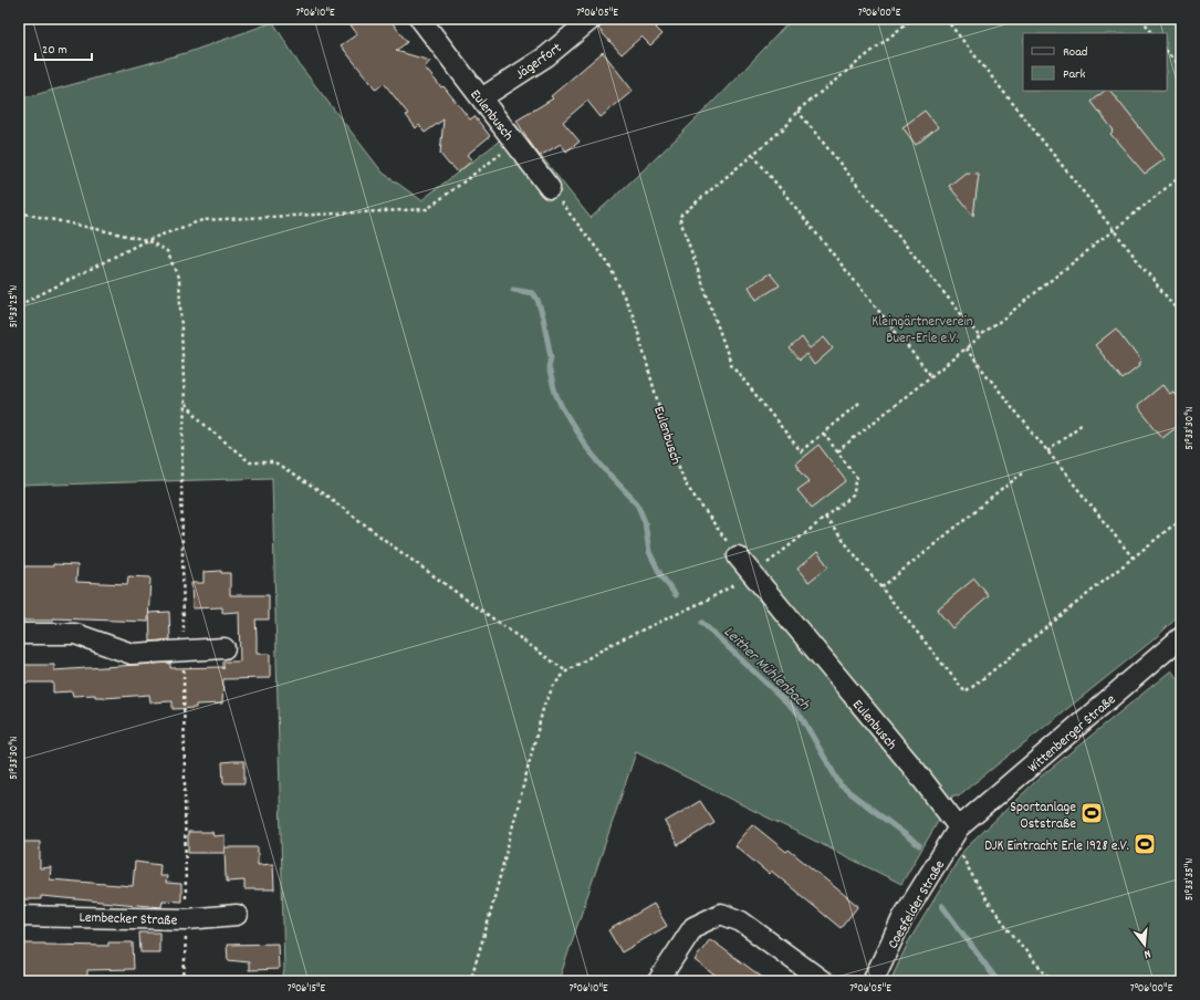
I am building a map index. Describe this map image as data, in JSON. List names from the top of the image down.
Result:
{
  "streets": {
    "street": [
      "Jägerfort",
      "Eulenbusch",
      "Wittenberger Straße",
      "Coesfelder Straße",
      "Lembecker Straße"
    ]
  },
  "crossings": [
    ["Jägerfort", "Eulenbusch"],
    ["Eulenbusch", "Wittenberger Straße"],
    ["Eulenbusch", "Coesfelder Straße"],
    ["Wittenberger Straße", "Coesfelder Straße"]
  ],
  "water": ["Leither Mühlenbach"],
  "parks": ["Kleingärtnerverein Buer-Erle e.V."],
  "places": {
    "sports": ["Sportanlage Oststraße", "DJK Eintracht Erle 1928 e.V."]
  },
  "legend": ["Road", "Park"],
  "scale_bar": "20 m",
  "north": "bottom",
  "coordinates": [
    "7°06'10\"E",
    "7°06'05\"E",
    "7°06'00\"E",
    "51°33'25\"N",
    "51°33'30\"N",
    "51°33'35\"N",
    "7°06'15\"E"
  ]
}
